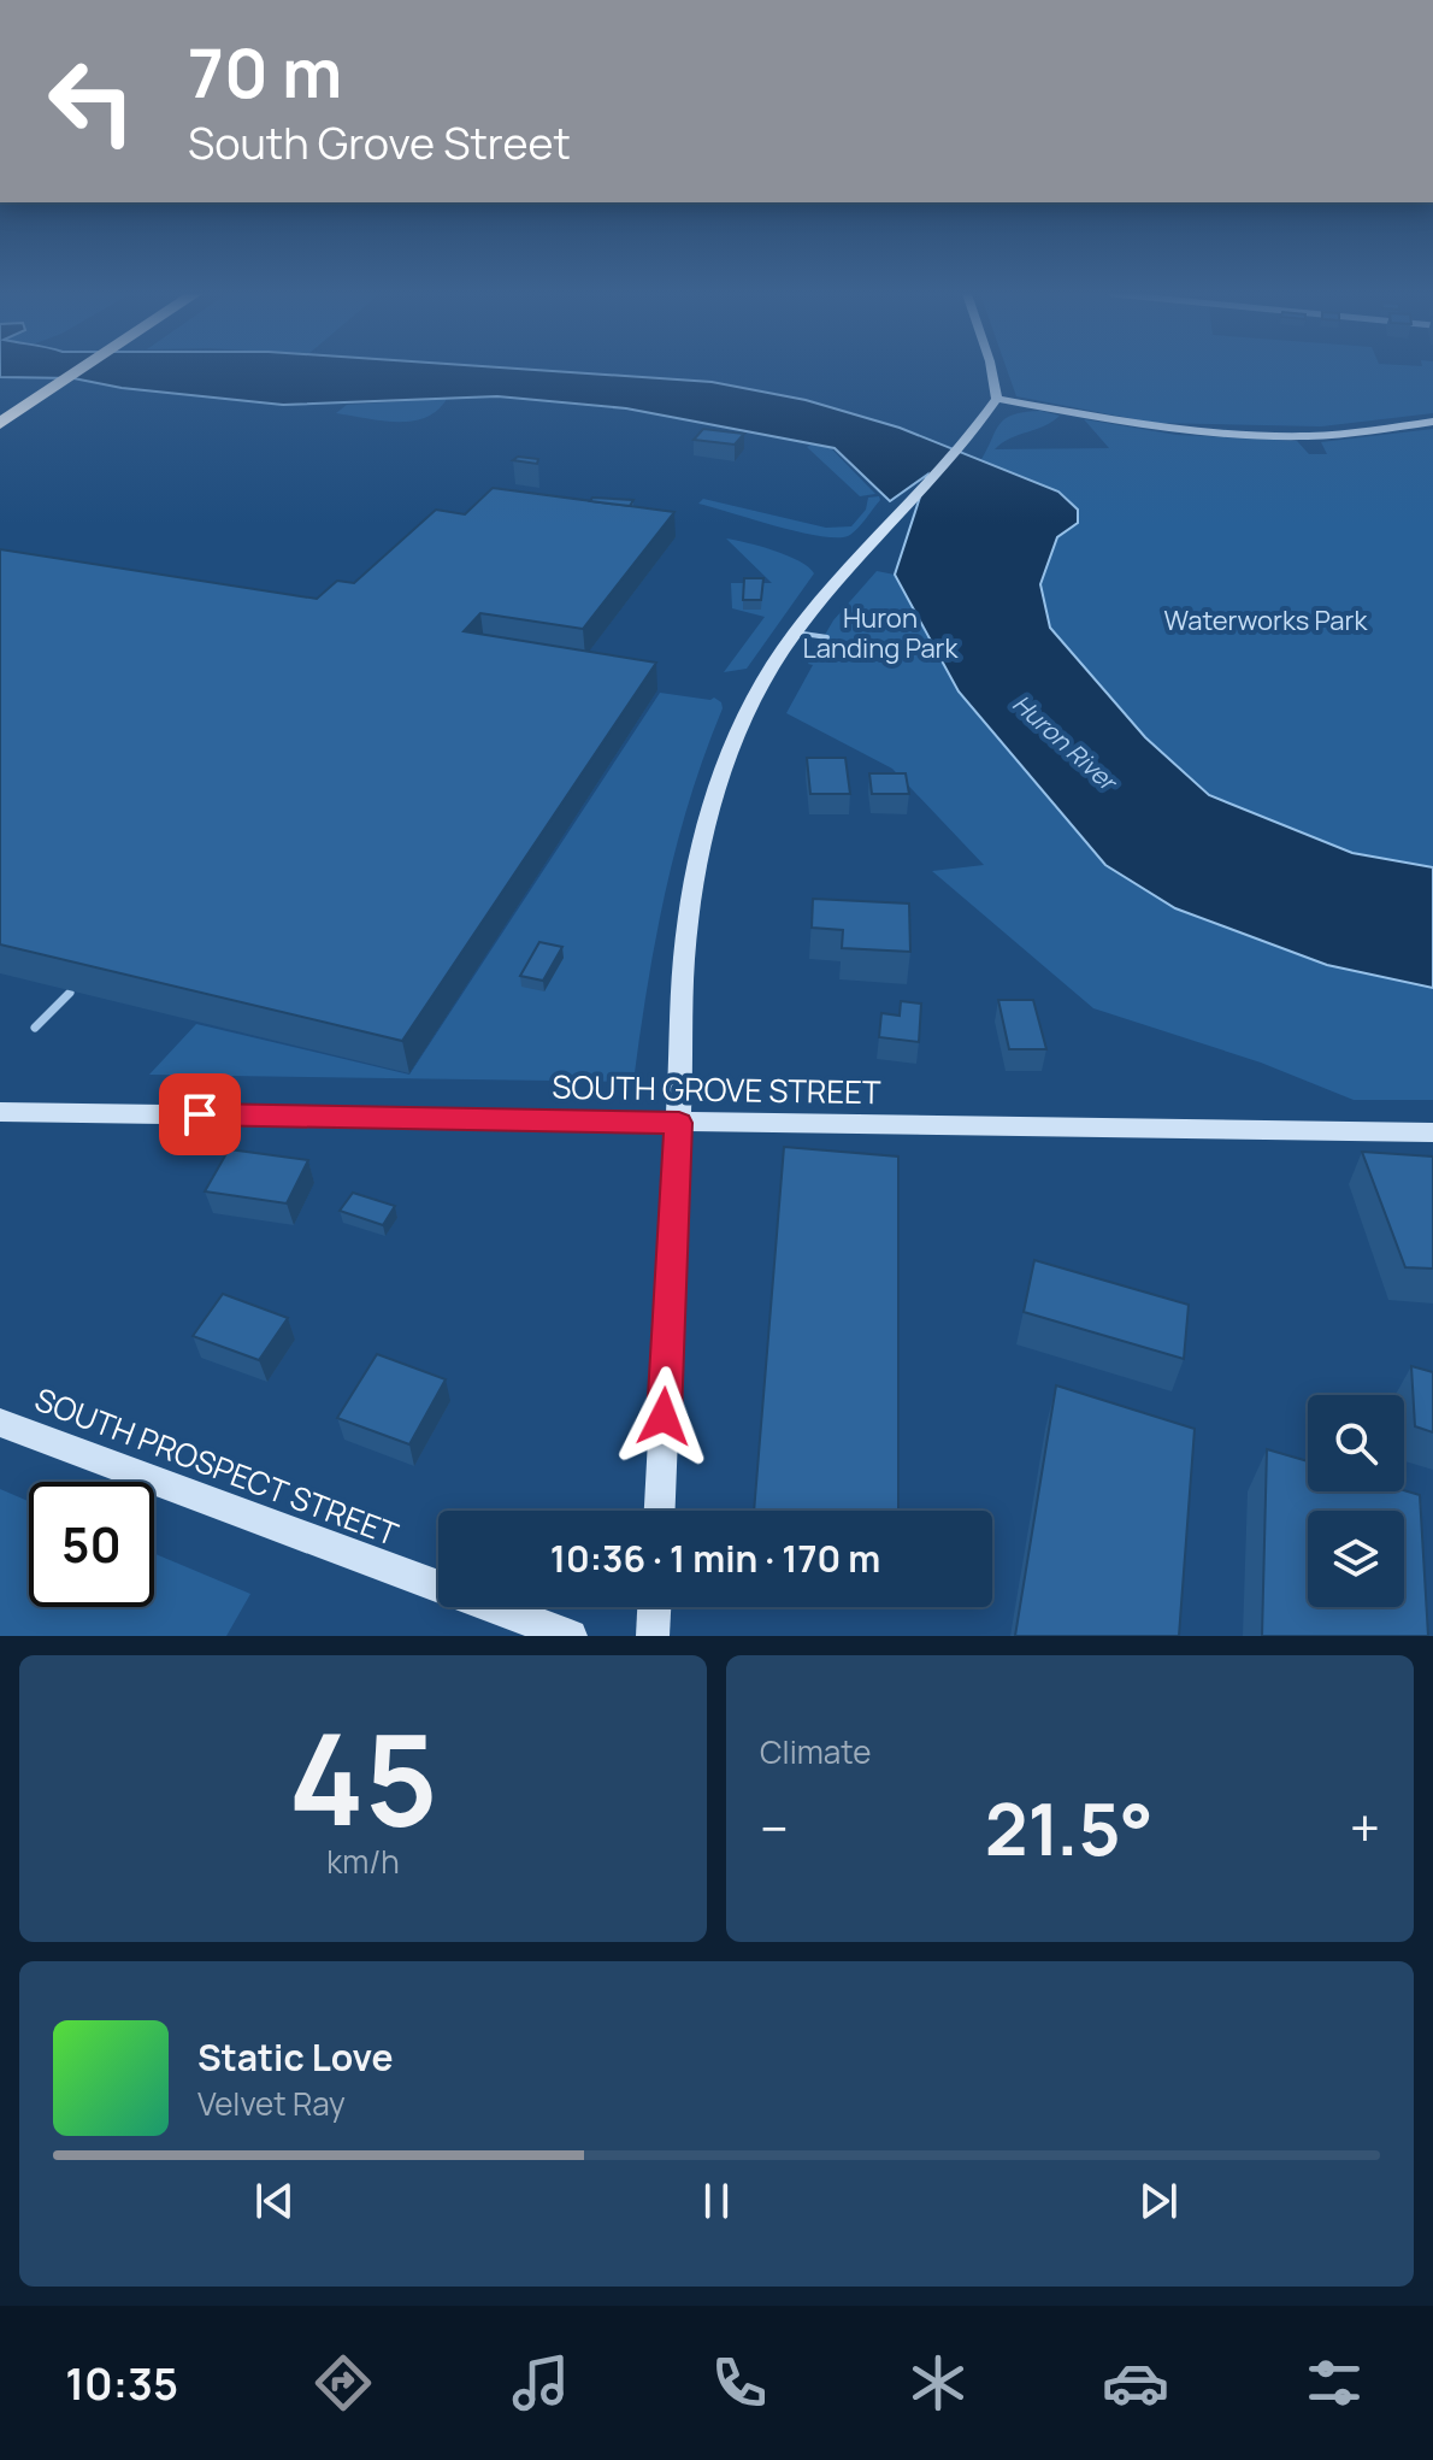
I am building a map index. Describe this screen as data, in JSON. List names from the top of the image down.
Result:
{
  "streets": {
    "main road": ["SOUTH GROVE STREET", "SOUTH PROSPECT STREET"]
  },
  "water": ["Huron River"],
  "parks": ["Huron Landing Park", "Waterworks Park"],
  "page": {
    "turn": ["70 m", "South Grove Street"],
    "limit": "50",
    "trip": "10:36 · 1 min · 170 m",
    "tile": [
      ["45", "km/h"],
      "Climate"
    ],
    "heat": ["−", "21.5°", "+"],
    "song": ["Static Love", "Velvet Ray"],
    "tabs": "10:35"
  }
}
